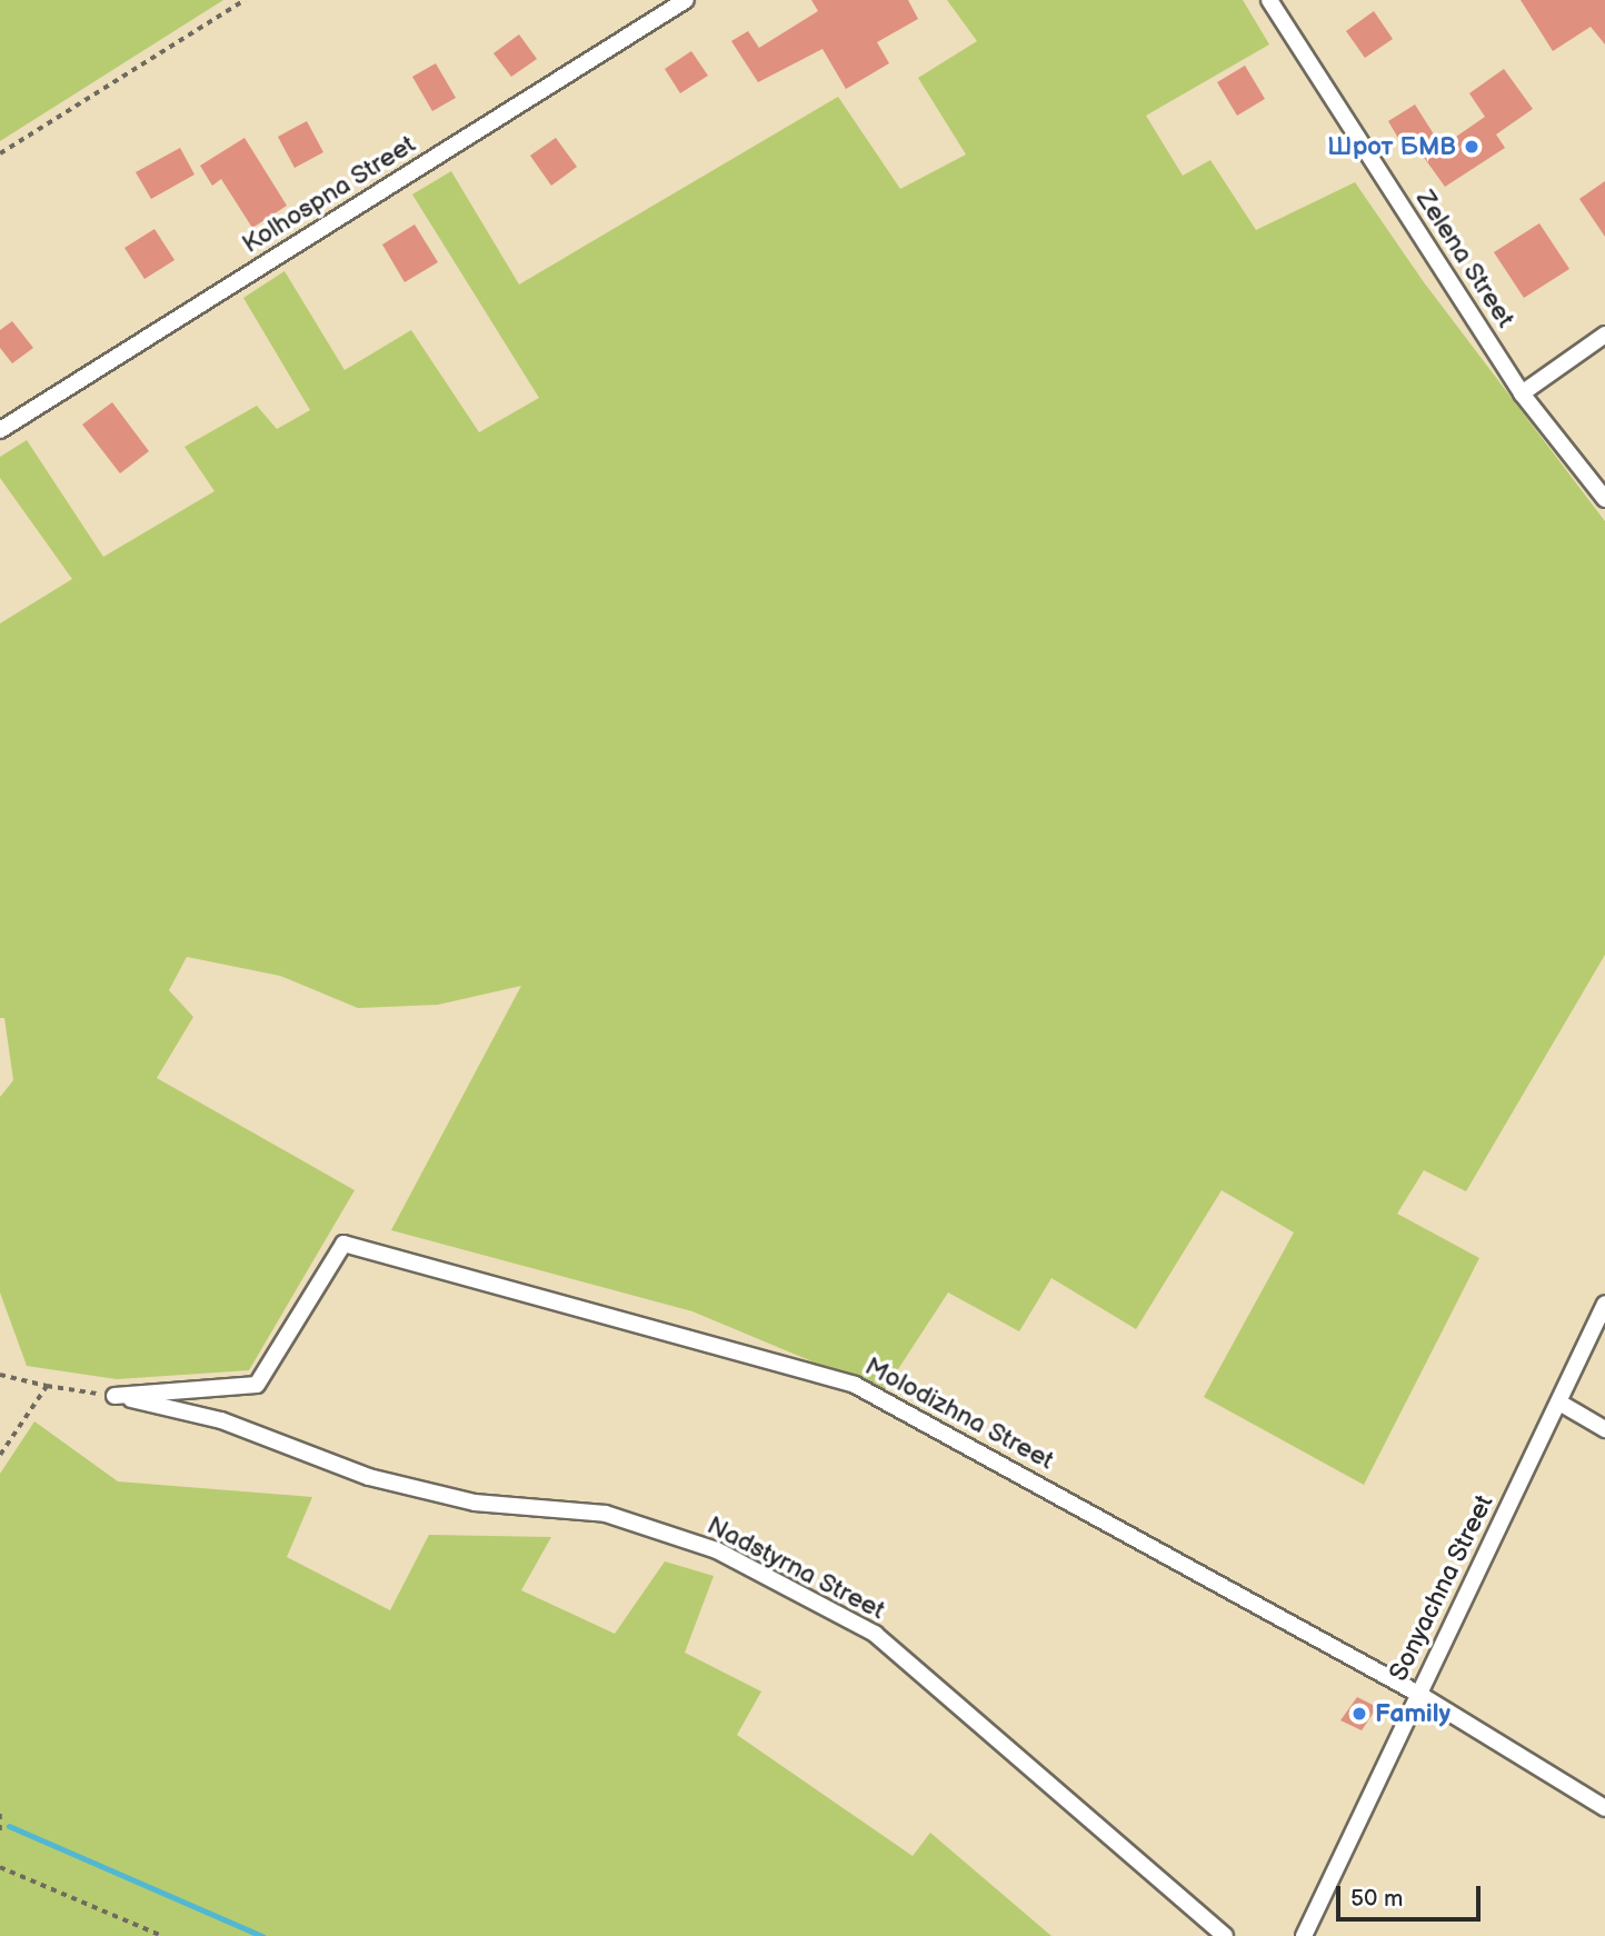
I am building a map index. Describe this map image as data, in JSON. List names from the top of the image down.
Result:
{
  "streets": {
    "street": [
      "Kolhospna Street",
      "Zelena Street",
      "Molodizhna Street",
      "Nadstyrna Street",
      "Sonyachna Street"
    ]
  },
  "crossings": [
    ["Molodizhna Street", "Nadstyrna Street"],
    ["Molodizhna Street", "Sonyachna Street"]
  ],
  "places": ["Шрот БМВ", "Family"],
  "scale_bar": "50 m"
}
